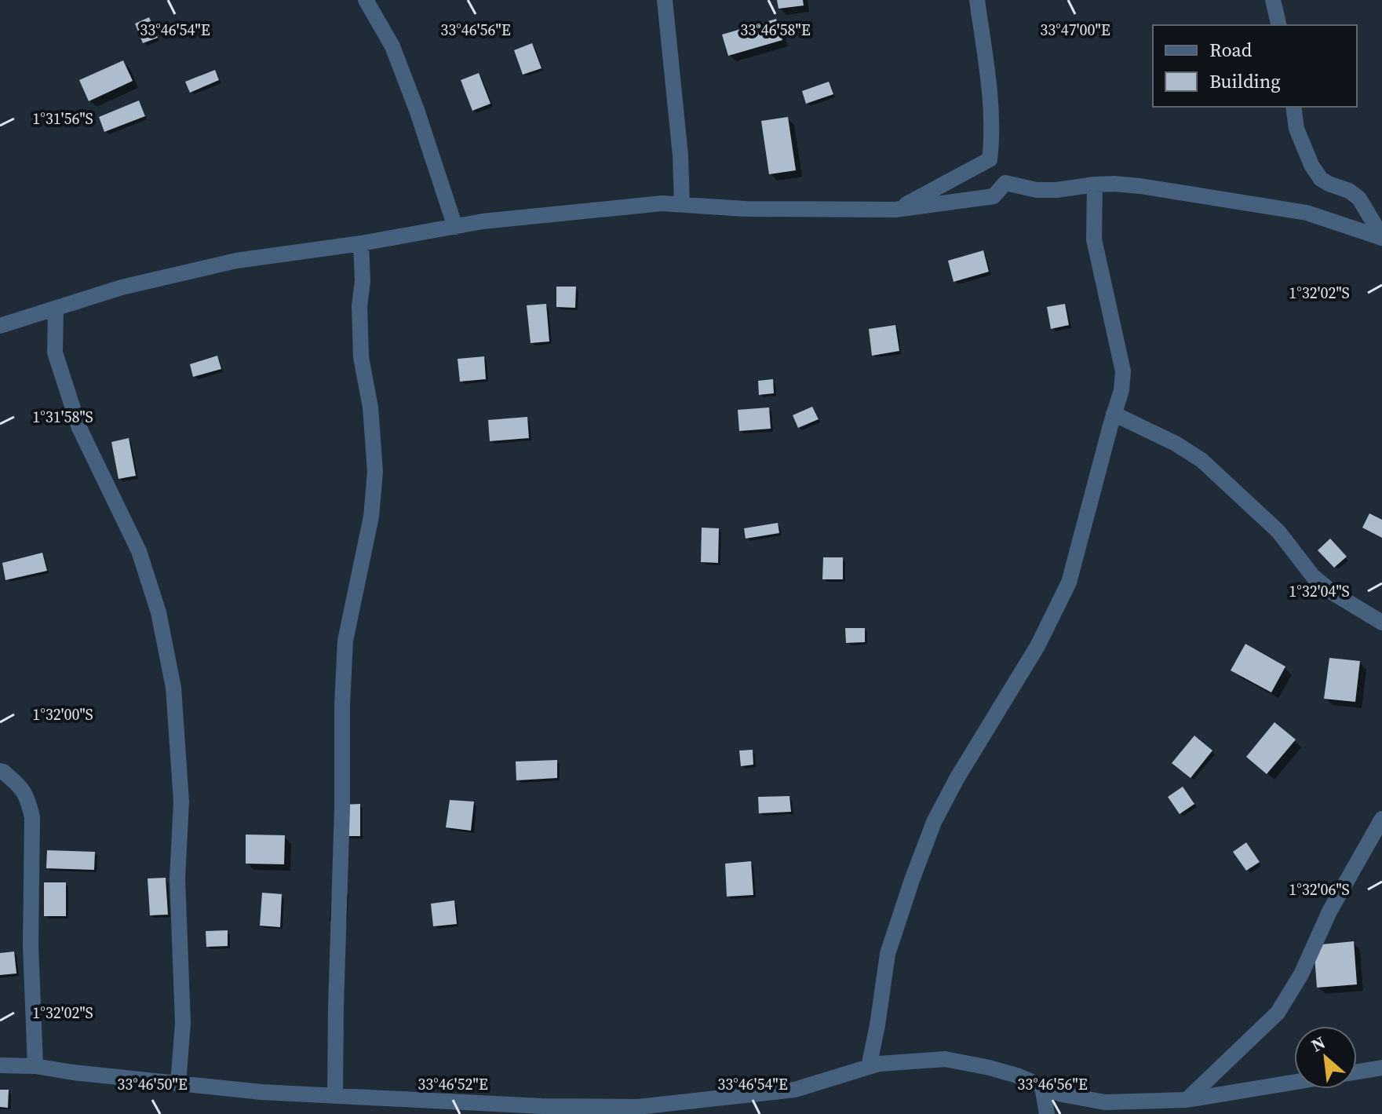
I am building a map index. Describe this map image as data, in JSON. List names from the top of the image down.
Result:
{
  "legend": ["Road", "Building"],
  "north": "top left",
  "coordinates": [
    "33°46'54\"E",
    "33°46'56\"E",
    "33°46'58\"E",
    "33°47'00\"E",
    "1°31'56\"S",
    "1°32'02\"S",
    "1°31'58\"S",
    "1°32'04\"S",
    "1°32'00\"S",
    "1°32'06\"S",
    "33°46'50\"E",
    "33°46'52\"E"
  ]
}
